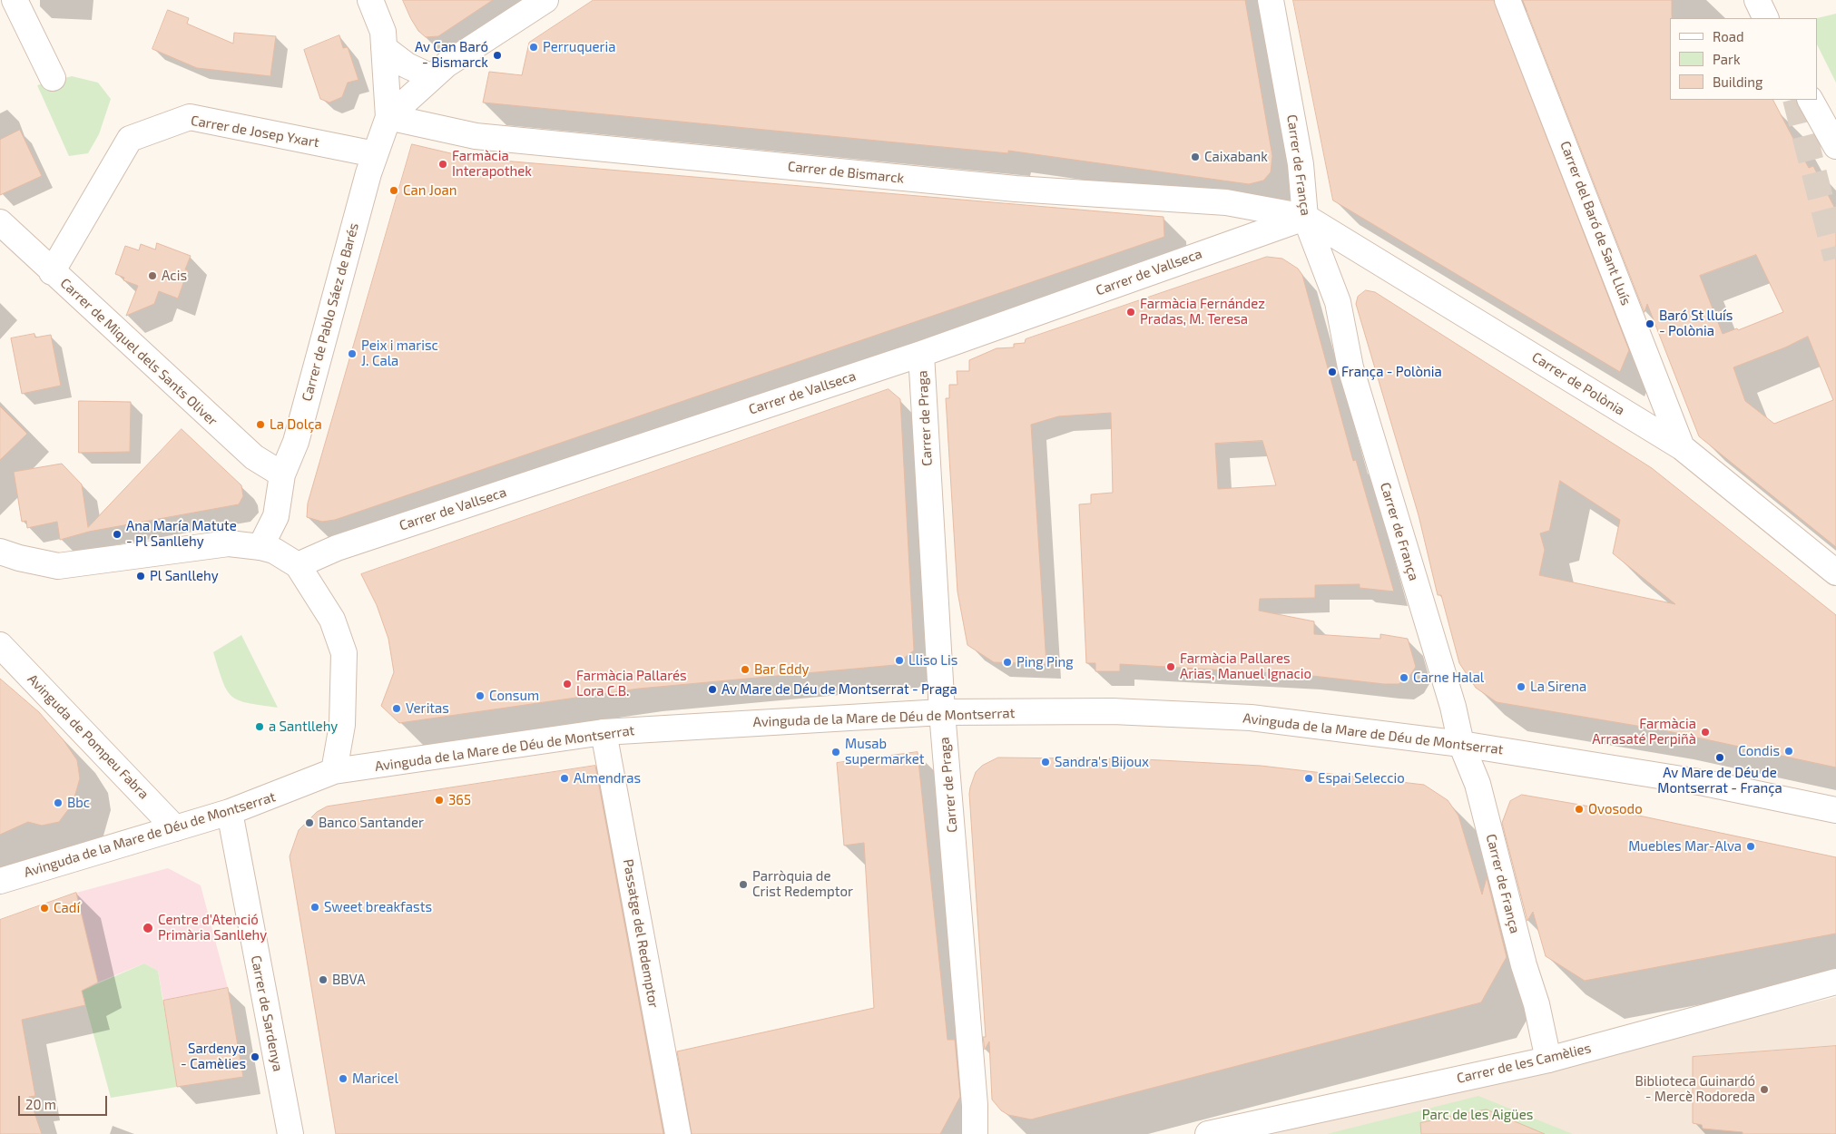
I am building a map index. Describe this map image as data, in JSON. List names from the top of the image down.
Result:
{
  "streets": {
    "street": [
      "Carrer de Josep Yxart",
      "Carrer de França",
      "Carrer de Bismarck",
      "Carrer del Baró de Sant Lluís",
      "Carrer de Vallseca",
      "Carrer de Pablo Sáez de Barés",
      "Carrer de Miquel dels Sants Oliver",
      "Carrer de Polònia",
      "Carrer de Praga",
      "Avinguda de la Mare de Déu de Montserrat",
      "Avinguda de Pompeu Fabra",
      "Passatge del Redemptor",
      "Carrer de Sardenya",
      "Carrer de les Camèlies"
    ]
  },
  "crossings": [
    ["Carrer de Josep Yxart", "Carrer de Pablo Sáez de Barés"],
    ["Carrer de Josep Yxart", "Carrer de Miquel dels Sants Oliver"],
    ["Carrer de França", "Carrer de Bismarck"],
    ["Carrer de França", "Carrer de Vallseca"],
    ["Carrer de França", "Carrer de Polònia"],
    ["Carrer de França", "Avinguda de la Mare de Déu de Montserrat"],
    ["Carrer de França", "Carrer de les Camèlies"],
    ["Carrer de Bismarck", "Carrer de Vallseca"],
    ["Carrer de Bismarck", "Carrer de Pablo Sáez de Barés"],
    ["Carrer de Bismarck", "Carrer de Polònia"],
    ["Carrer del Baró de Sant Lluís", "Carrer de Polònia"],
    ["Carrer de Vallseca", "Carrer de Polònia"],
    ["Carrer de Vallseca", "Carrer de Praga"],
    ["Carrer de Pablo Sáez de Barés", "Carrer de Miquel dels Sants Oliver"],
    ["Carrer de Praga", "Avinguda de la Mare de Déu de Montserrat"],
    ["Avinguda de la Mare de Déu de Montserrat", "Avinguda de Pompeu Fabra"],
    ["Avinguda de la Mare de Déu de Montserrat", "Passatge del Redemptor"],
    ["Avinguda de la Mare de Déu de Montserrat", "Carrer de Sardenya"]
  ],
  "parks": ["Parc de les Aigües"],
  "places": [
    "Perruqueria",
    "Av Can Baró - Bismarck",
    "Caixabank",
    "Farmàcia Interapothek",
    "Can Joan",
    "Acis",
    "Farmàcia Fernández Pradas, M. Teresa",
    "Baró St lluís - Polònia",
    "Peix i marisc J. Cala",
    "França - Polònia",
    "La Dolça",
    "Ana María Matute - Pl Sanllehy",
    "Pl Sanllehy",
    "Lliso Lis",
    "Ping Ping",
    "Farmàcia Pallares Arias, Manuel Ignacio",
    "Bar Eddy",
    "Carne Halal",
    "Farmàcia Pallarés Lora C.B.",
    "La Sirena",
    "Av Mare de Déu de Montserrat - Praga",
    "Consum",
    "Veritas",
    "a Santllehy",
    "Farmàcia Arrasaté Perpiñà",
    "Condis",
    "Musab supermarket",
    "Av Mare de Déu de Montserrat - França",
    "Sandra's Bijoux",
    "Almendras",
    "Espai Seleccio",
    "365",
    "Bbc",
    "Ovosodo",
    "Banco Santander",
    "Muebles Mar-Alva",
    "Parròquia de Crist Redemptor",
    "Sweet breakfasts",
    "Cadí",
    "Centre d'Atenció Primària Sanllehy",
    "BBVA",
    "Sardenya - Camèlies",
    "Maricel",
    "Biblioteca Guinardó - Mercè Rodoreda"
  ],
  "legend": ["Road", "Park", "Building"],
  "scale_bar": "20 m"
}
